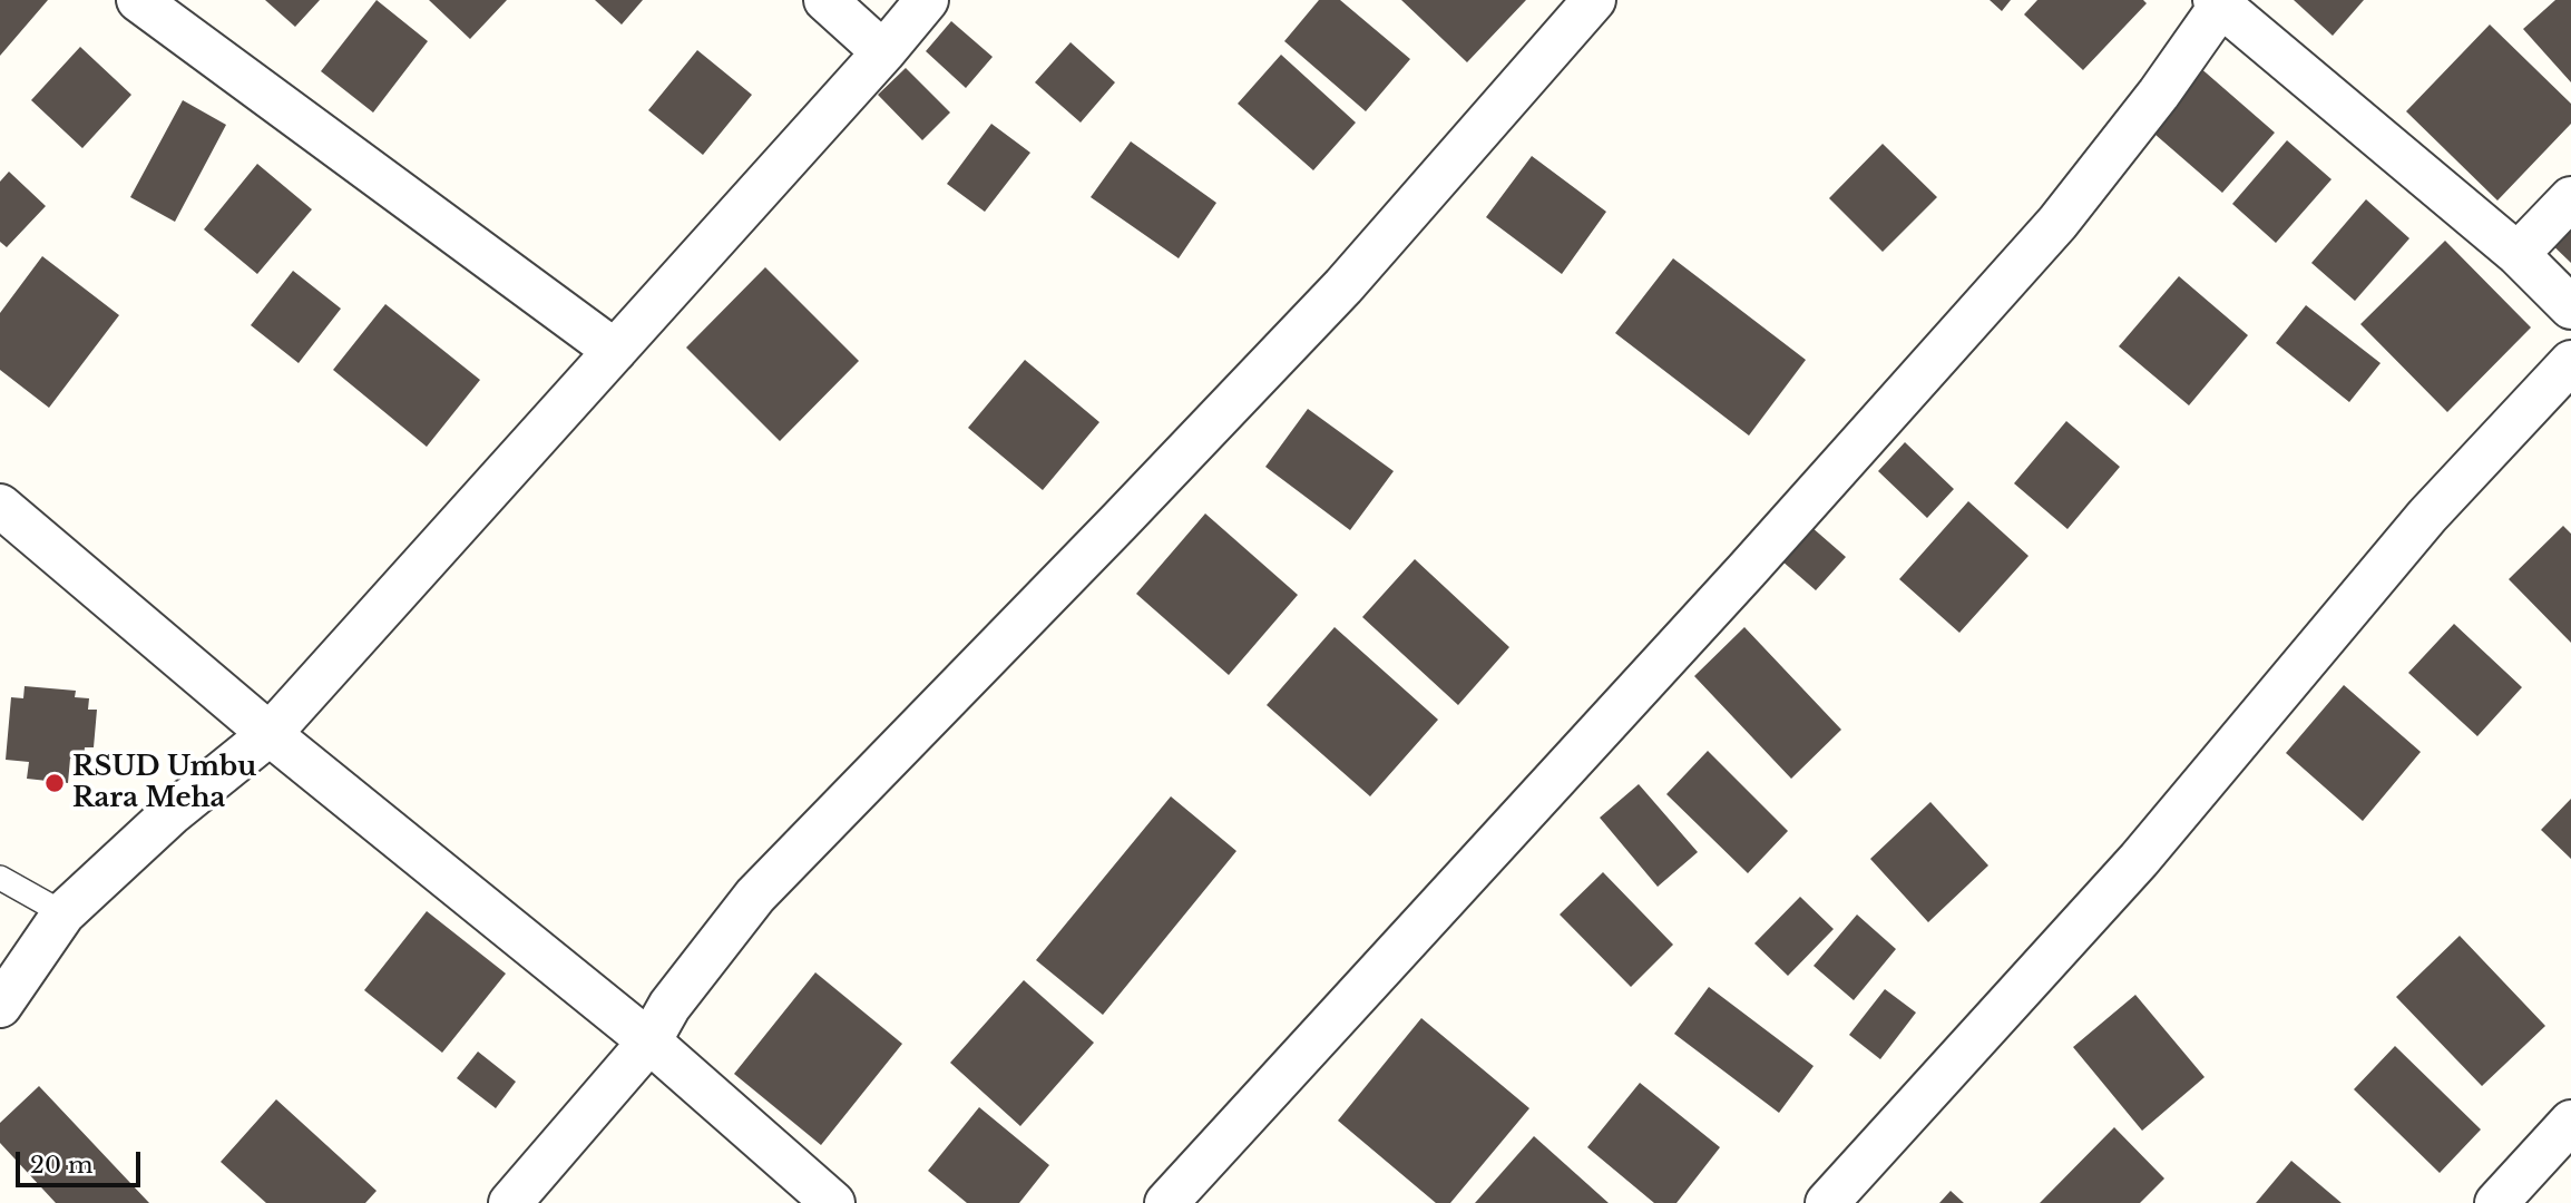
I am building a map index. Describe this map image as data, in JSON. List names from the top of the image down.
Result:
{
  "places": ["RSUD Umbu Rara Meha"],
  "scale_bar": "20 m"
}
